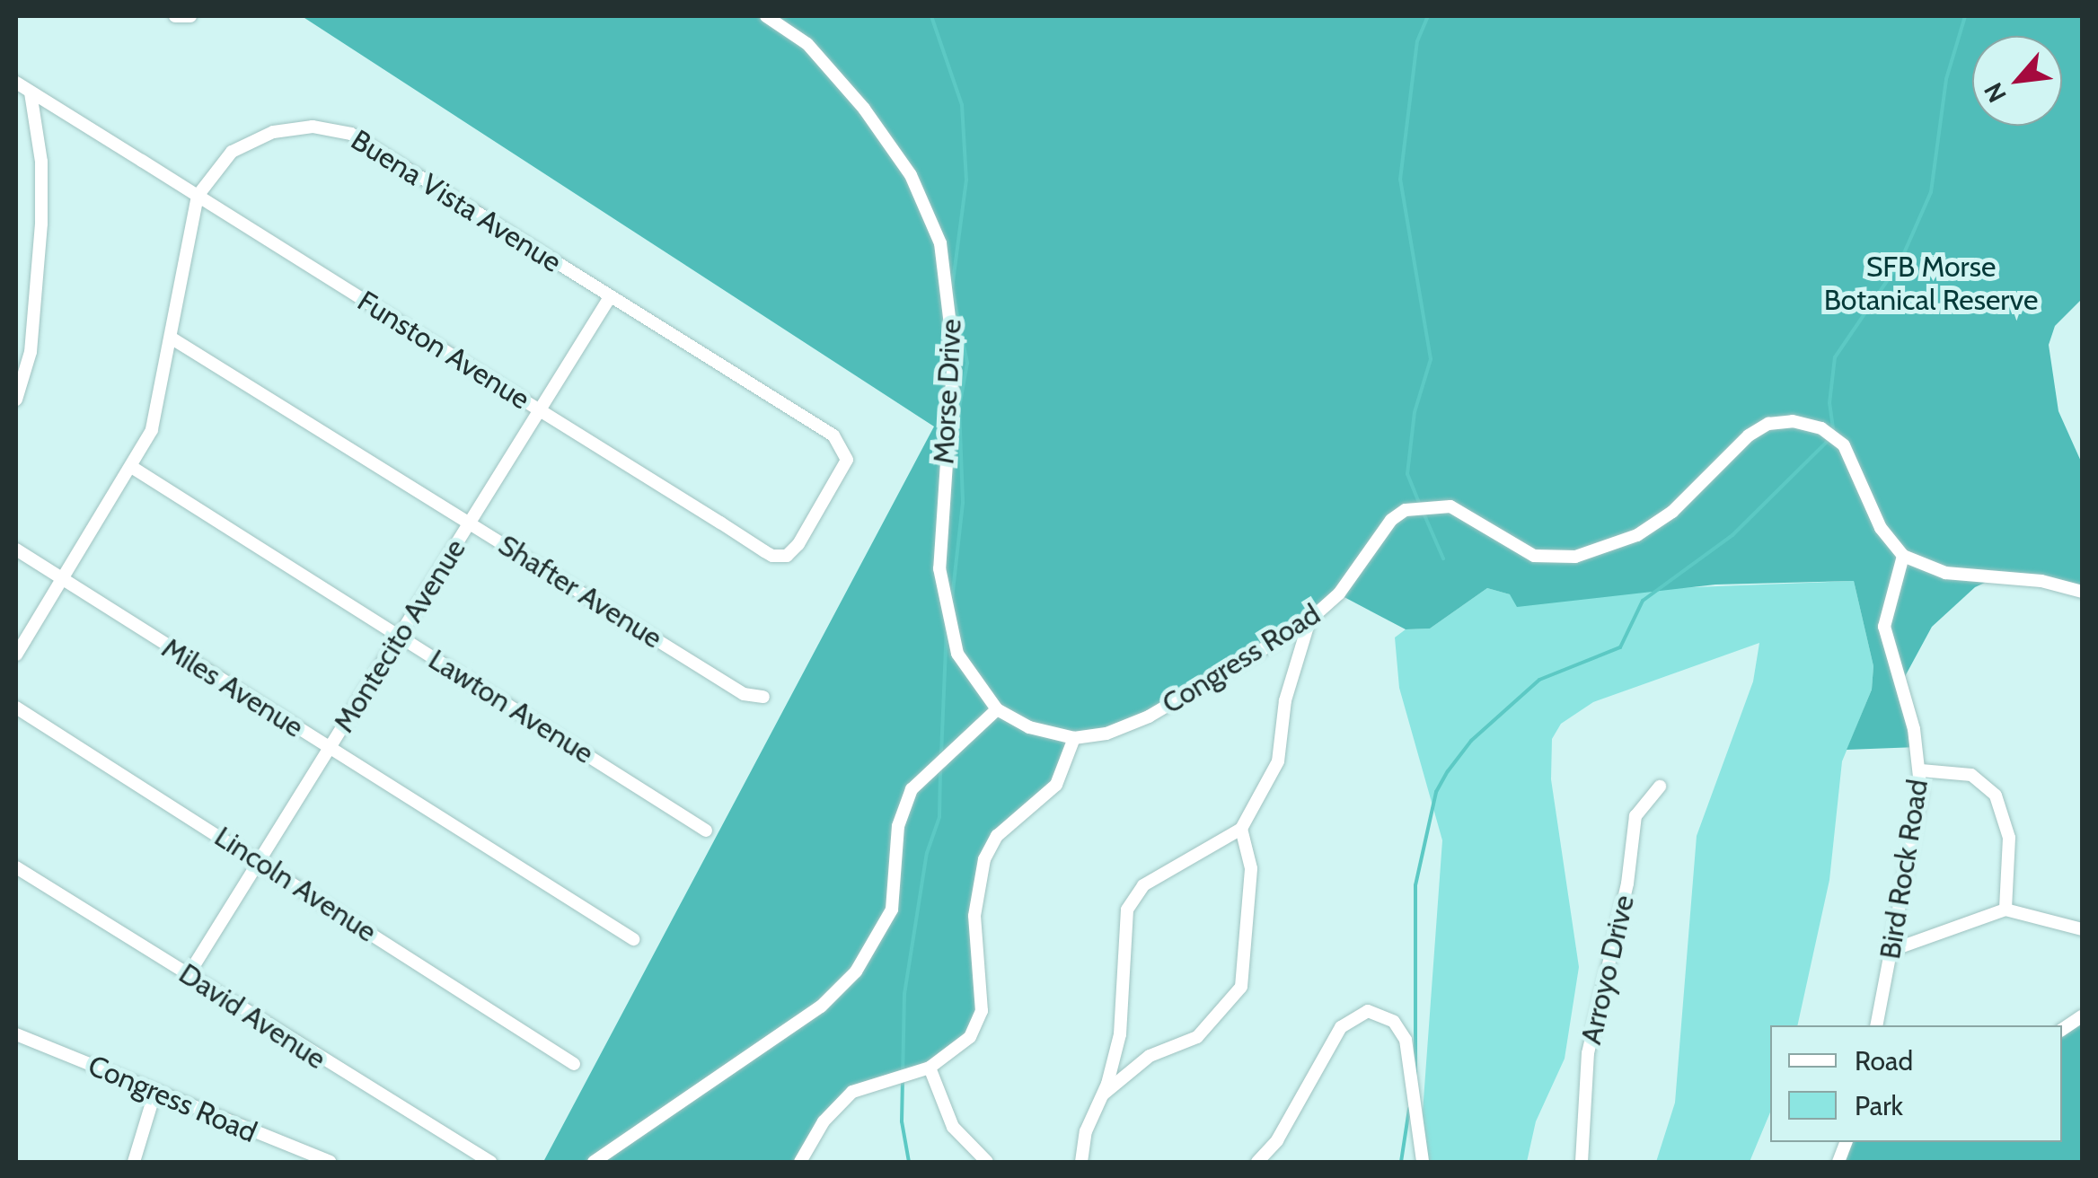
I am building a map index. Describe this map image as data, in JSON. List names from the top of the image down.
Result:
{
  "streets": {
    "street": [
      "Buena Vista Avenue",
      "Funston Avenue",
      "Morse Drive",
      "Shafter Avenue",
      "Montecito Avenue",
      "Congress Road",
      "Miles Avenue",
      "Lawton Avenue",
      "Bird Rock Road",
      "Lincoln Avenue",
      "Arroyo Drive",
      "David Avenue"
    ]
  },
  "crossings": [
    ["Buena Vista Avenue", "Funston Avenue"],
    ["Buena Vista Avenue", "Shafter Avenue"],
    ["Buena Vista Avenue", "Montecito Avenue"],
    ["Buena Vista Avenue", "Miles Avenue"],
    ["Buena Vista Avenue", "Lawton Avenue"],
    ["Funston Avenue", "Montecito Avenue"],
    ["Shafter Avenue", "Montecito Avenue"],
    ["Montecito Avenue", "Miles Avenue"],
    ["Montecito Avenue", "Lawton Avenue"],
    ["Montecito Avenue", "Lincoln Avenue"],
    ["Montecito Avenue", "David Avenue"],
    ["Congress Road", "Bird Rock Road"]
  ],
  "parks": ["SFB Morse Botanical Reserve"],
  "legend": ["Road", "Park"],
  "north": "bottom left"
}
